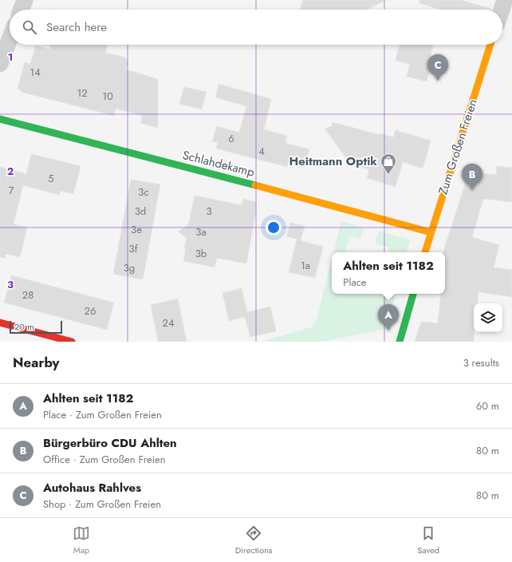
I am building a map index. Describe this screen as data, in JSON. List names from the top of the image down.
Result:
{
  "streets": {
    "street": ["Zum Großen Freien", "Schlahdekamp"]
  },
  "crossings": [
    ["Zum Großen Freien", "Schlahdekamp"]
  ],
  "places": {
    "shop": ["Heitmann Optik"]
  },
  "house_numbers": [
    "14",
    "12",
    "10",
    "6",
    "4",
    "5",
    "7",
    "3c",
    "3d",
    "3",
    "3e",
    "3a",
    "3f",
    "3b",
    "1a",
    "3g",
    "28",
    "26",
    "24"
  ],
  "scale_bar": "20 m",
  "page": {
    "search": "Search here",
    "pins": ["C", "B", "A"],
    "popup": ["Ahlten seit 1182", "Place"],
    "scale": "20 m",
    "heading": ["Nearby", "3 results"],
    "list": [
      {
        "mark": "A",
        "name": "Ahlten seit 1182",
        "note": "Place · Zum Großen Freien",
        "value": "60 m"
      },
      {
        "mark": "B",
        "name": "Bürgerbüro CDU Ahlten",
        "note": "Office · Zum Großen Freien",
        "value": "80 m"
      },
      {
        "mark": "C",
        "name": "Autohaus Rahlves",
        "note": "Shop · Zum Großen Freien",
        "value": "80 m"
      }
    ],
    "nav": ["Map", "Directions", "Saved"]
  },
  "grid": {
    "rows": ["1", "2", "3"]
  }
}
